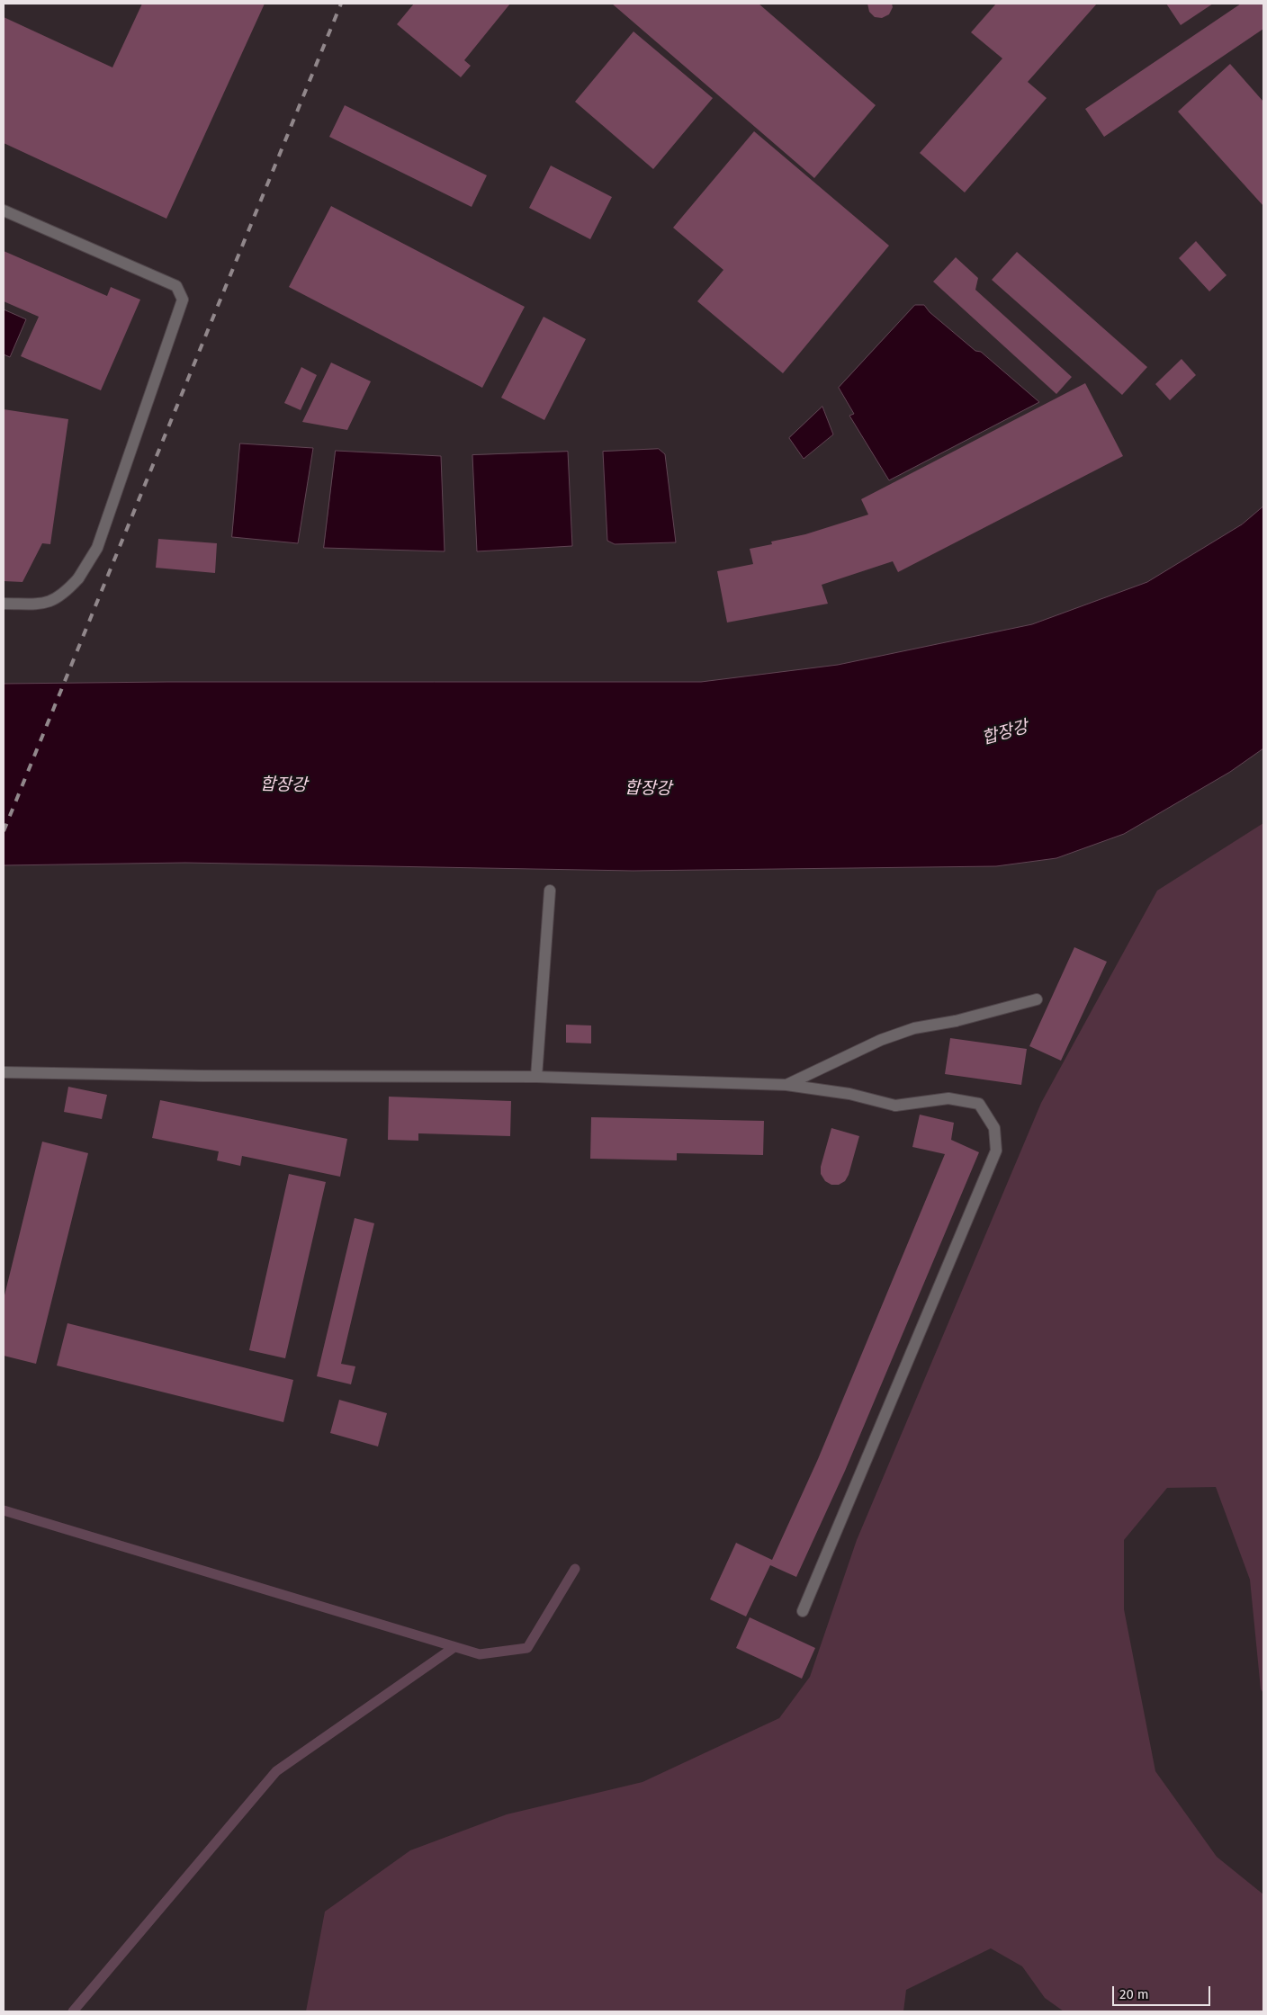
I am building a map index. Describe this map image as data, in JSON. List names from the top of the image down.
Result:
{
  "water": ["합장강"],
  "scale_bar": "20 m"
}
